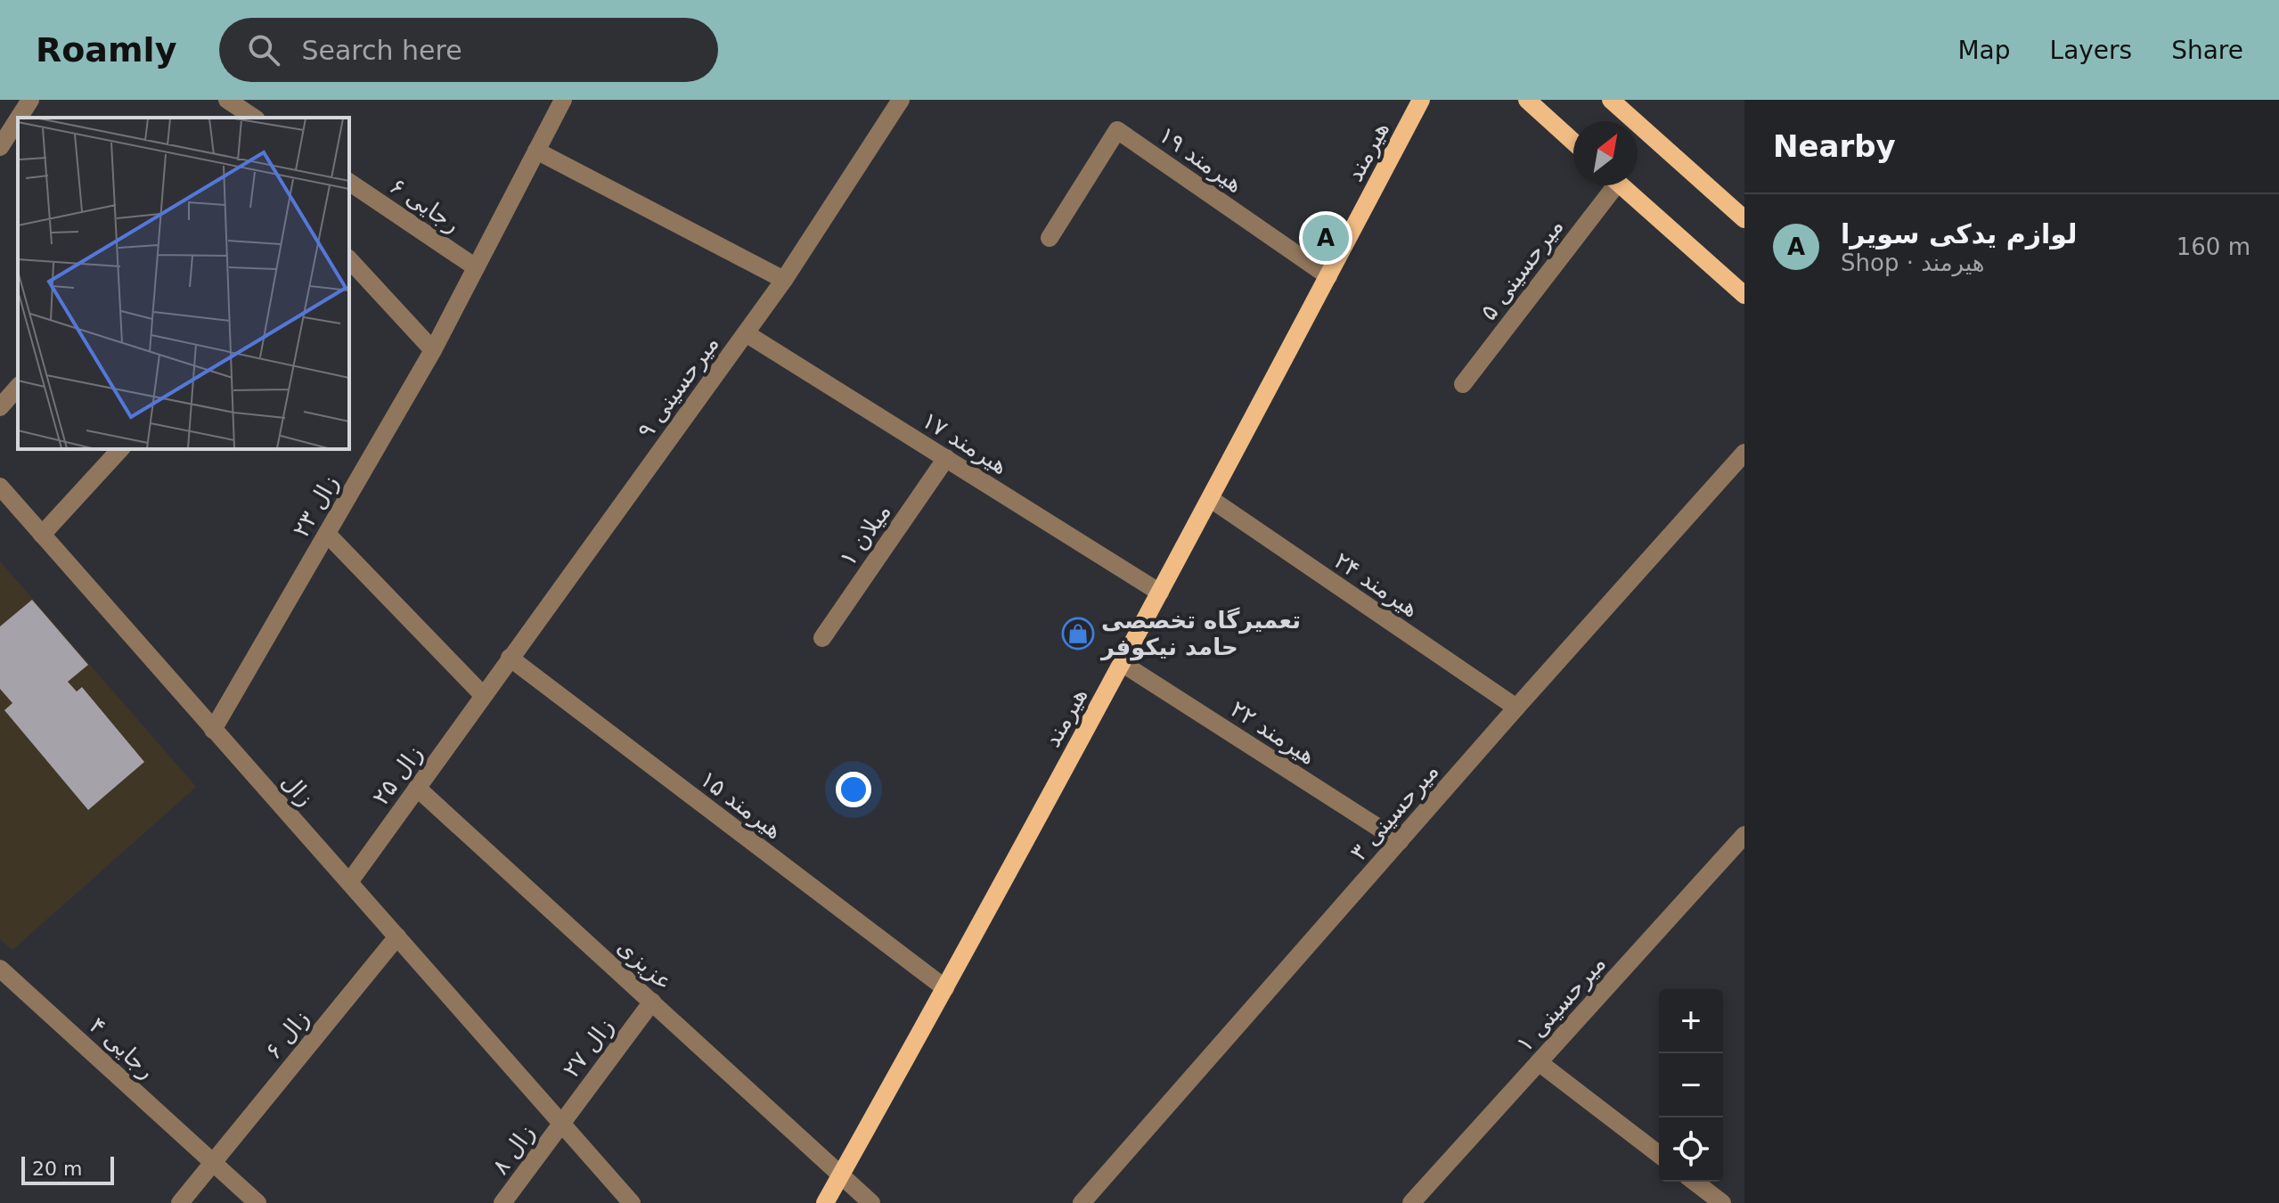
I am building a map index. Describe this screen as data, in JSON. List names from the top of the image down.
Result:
{
  "streets": {
    "main road": ["هیرمند"],
    "street": [
      "هیرمند ۱۹",
      "رجایی ۶",
      "میرحسینی ۵",
      "میرحسینی ۹",
      "هیرمند ۱۷",
      "زال ۲۳",
      "میلان ۱",
      "هیرمند ۲۴",
      "هیرمند ۲۲",
      "زال ۲۵",
      "زال",
      "هیرمند ۱۵",
      "میرحسینی ۳",
      "عزیزی",
      "میرحسینی ۱",
      "زال ۶",
      "رجایی ۴",
      "زال ۲۷",
      "زال ۸"
    ]
  },
  "crossings": [
    ["هیرمند", "هیرمند ۱۹"],
    ["هیرمند", "هیرمند ۱۷"],
    ["هیرمند", "هیرمند ۲۴"],
    ["هیرمند", "هیرمند ۲۲"],
    ["هیرمند", "هیرمند ۱۵"],
    ["هیرمند", "عزیزی"],
    ["رجایی ۶", "زال ۲۳"],
    ["میرحسینی ۹", "هیرمند ۱۷"],
    ["میرحسینی ۹", "زال ۲۵"],
    ["میرحسینی ۹", "هیرمند ۱۵"],
    ["هیرمند ۱۷", "میلان ۱"],
    ["زال ۲۳", "زال"],
    ["هیرمند ۲۴", "میرحسینی ۳"],
    ["هیرمند ۲۲", "میرحسینی ۳"],
    ["زال ۲۵", "زال"],
    ["زال ۲۵", "عزیزی"],
    ["زال", "زال ۶"],
    ["زال", "زال ۲۷"],
    ["زال", "زال ۸"],
    ["عزیزی", "زال ۲۷"],
    ["زال ۶", "رجایی ۴"],
    ["زال ۲۷", "زال ۸"]
  ],
  "places": {
    "shop": ["تعمیرگاه تخصصی حامد نیکوفر"]
  },
  "scale_bar": "20 m",
  "north": "top right",
  "page": {
    "header": "Roamly",
    "search": "Search here",
    "nav": ["Map", "Layers", "Share"],
    "heading": "Nearby",
    "list": [
      {
        "mark": "A",
        "name": "لوازم یدکی سویرا",
        "note": "Shop · هیرمند",
        "value": "160 m"
      }
    ],
    "pins": "A",
    "map_buttons": ["+", "−"],
    "scale": "20 m"
  }
}
